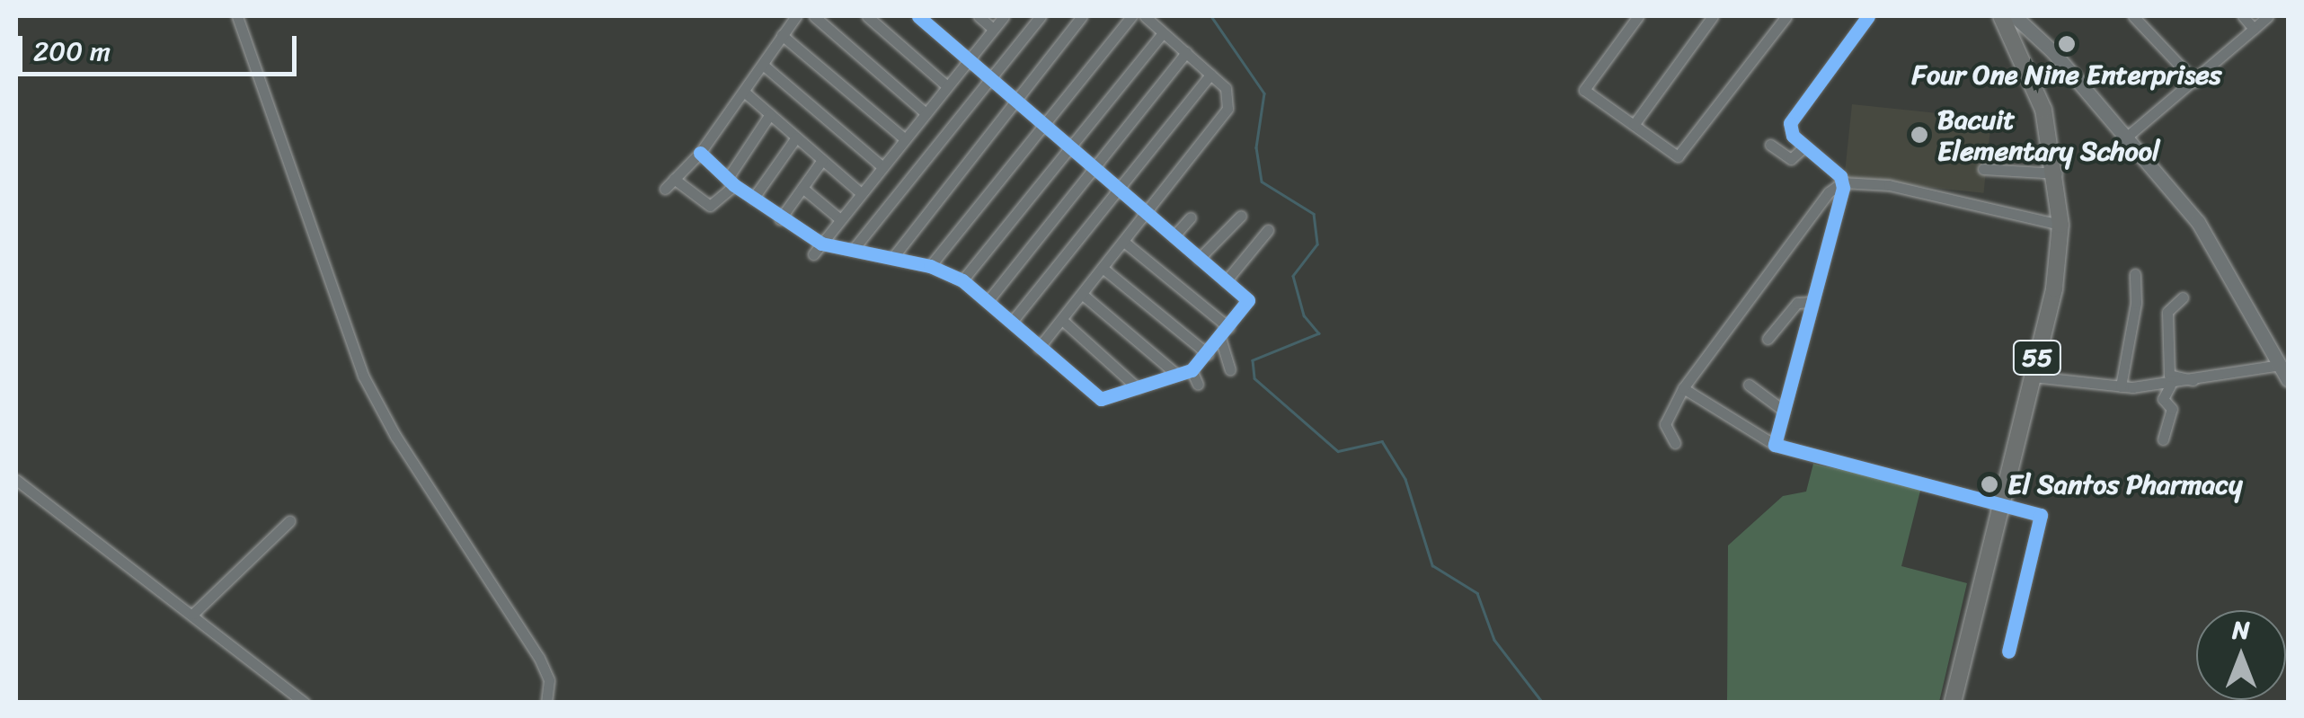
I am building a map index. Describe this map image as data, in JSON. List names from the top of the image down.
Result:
{
  "streets": {
    "highway": ["55"]
  },
  "places": ["Four One Nine Enterprises", "Bacuit Elementary School", "El Santos Pharmacy"],
  "scale_bar": "200 m",
  "north": "top"
}
